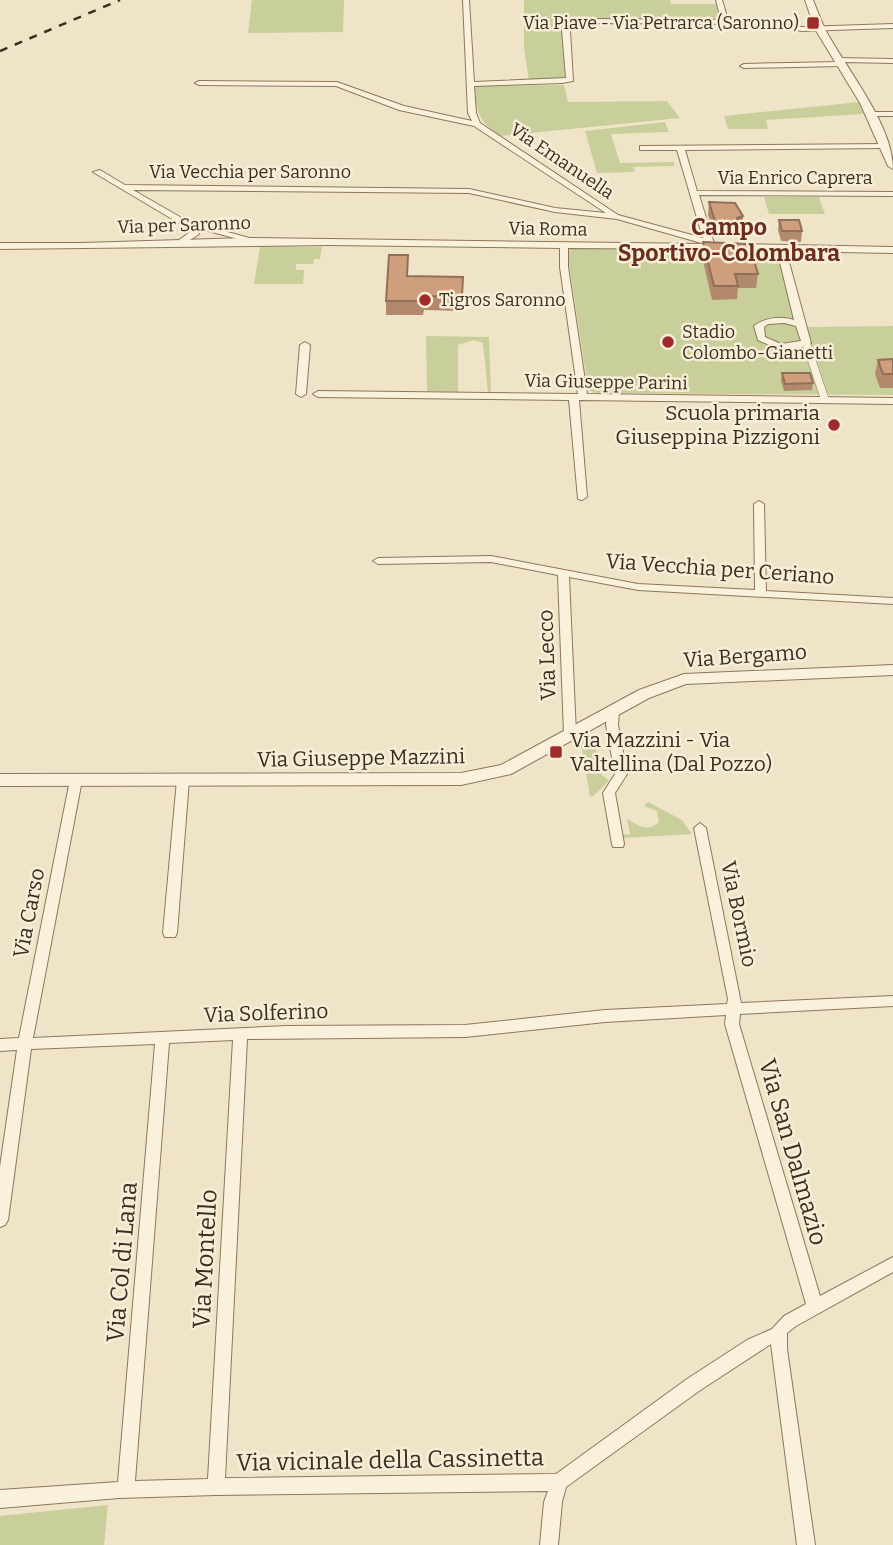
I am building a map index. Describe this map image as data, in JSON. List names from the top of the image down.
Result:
{
  "streets": {
    "street": [
      "Via Emanuella",
      "Via Vecchia per Saronno",
      "Via Enrico Caprera",
      "Via per Saronno",
      "Via Roma",
      "Via Giuseppe Parini",
      "Via Vecchia per Ceriano",
      "Via Lecco",
      "Via Bergamo",
      "Via Giuseppe Mazzini",
      "Via Carso",
      "Via Bormio",
      "Via Solferino",
      "Via San Dalmazio",
      "Via Montello",
      "Via Col di Lana",
      "Via vicinale della Cassinetta"
    ]
  },
  "crossings": [
    ["Via Emanuella", "Via Vecchia per Saronno"],
    ["Via per Saronno", "Via Roma"],
    ["Via Vecchia per Ceriano", "Via Lecco"],
    ["Via Lecco", "Via Bergamo"],
    ["Via Lecco", "Via Giuseppe Mazzini"],
    ["Via Bergamo", "Via Giuseppe Mazzini"],
    ["Via Giuseppe Mazzini", "Via Carso"],
    ["Via Carso", "Via Solferino"],
    ["Via Bormio", "Via Solferino"],
    ["Via Bormio", "Via San Dalmazio"],
    ["Via Solferino", "Via San Dalmazio"],
    ["Via Solferino", "Via Montello"],
    ["Via Solferino", "Via Col di Lana"],
    ["Via San Dalmazio", "Via vicinale della Cassinetta"],
    ["Via Montello", "Via vicinale della Cassinetta"],
    ["Via Col di Lana", "Via vicinale della Cassinetta"]
  ],
  "districts": ["Campo Sportivo-Colombara"],
  "places": {
    "transit": ["Via Piave - Via Petrarca (Saronno)", "Via Mazzini - Via Valtellina (Dal Pozzo)"],
    "other": ["Tigros Saronno", "Stadio Colombo-Gianetti", "Scuola primaria Giuseppina Pizzigoni"]
  }
}
